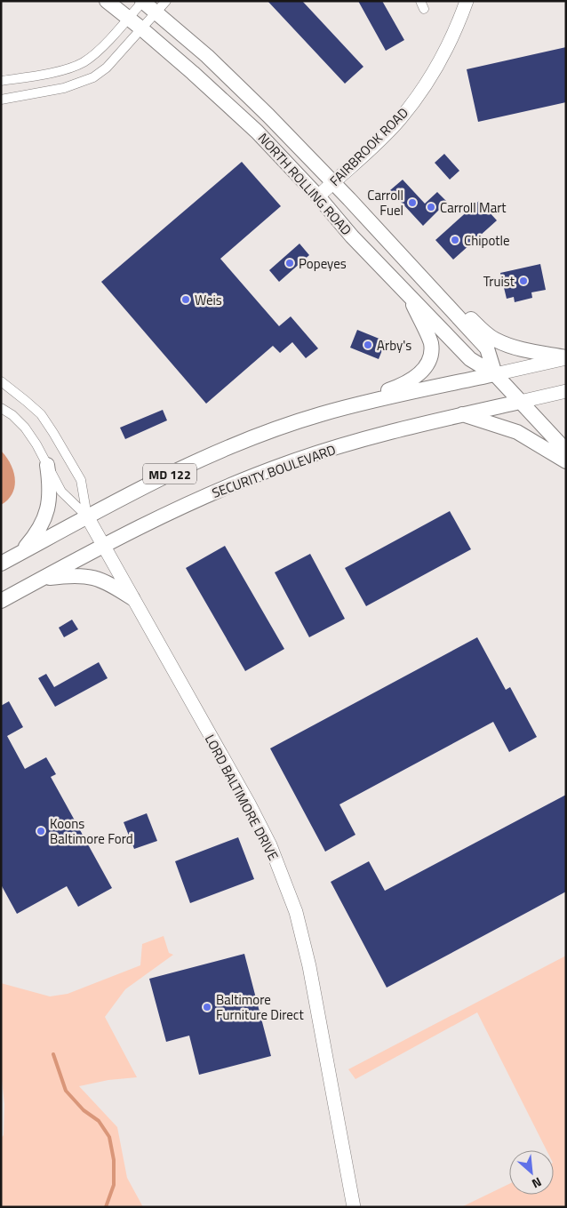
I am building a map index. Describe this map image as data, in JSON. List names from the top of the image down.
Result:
{
  "streets": {
    "main road": [
      "FAIRBROOK ROAD",
      "NORTH ROLLING ROAD",
      "SECURITY BOULEVARD",
      "MD 122",
      "LORD BALTIMORE DRIVE"
    ]
  },
  "crossings": [
    ["FAIRBROOK ROAD", "NORTH ROLLING ROAD"],
    ["NORTH ROLLING ROAD", "SECURITY BOULEVARD"],
    ["NORTH ROLLING ROAD", "MD 122"],
    ["SECURITY BOULEVARD", "LORD BALTIMORE DRIVE"],
    ["MD 122", "LORD BALTIMORE DRIVE"]
  ],
  "places": [
    "Carroll Fuel",
    "Carroll Mart",
    "Chipotle",
    "Popeyes",
    "Truist",
    "Weis",
    "Arby's",
    "Koons Baltimore Ford",
    "Baltimore Furniture Direct"
  ],
  "north": "bottom right"
}
